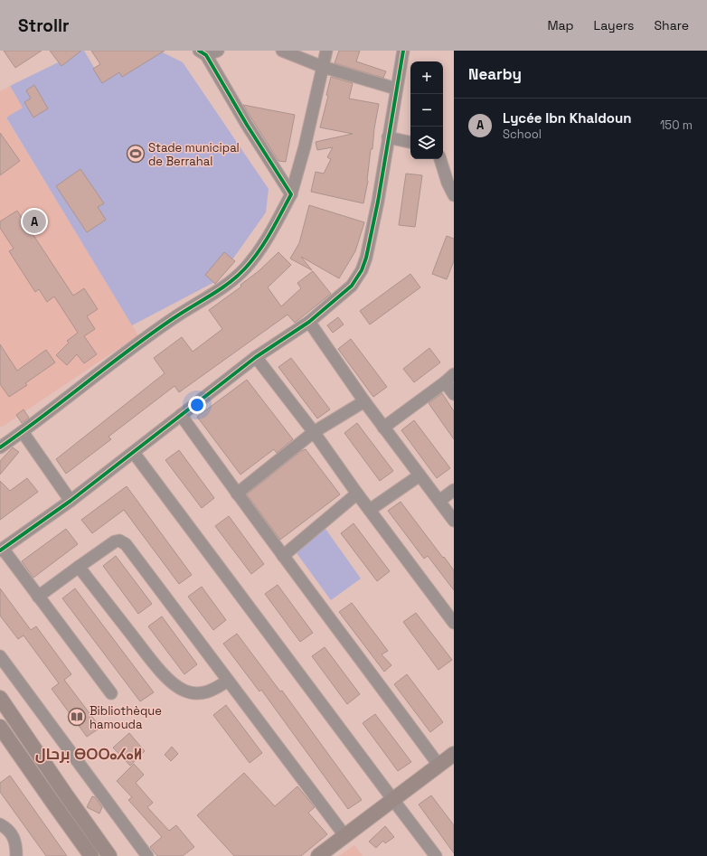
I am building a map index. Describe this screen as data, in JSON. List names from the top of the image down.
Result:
{
  "districts": ["برحال ⴱⵔⵔⴰⵃⴰⵍ"],
  "places": {
    "sports": ["Stade municipal de Berrahal"],
    "library": ["Bibliothèque hamouda"]
  },
  "page": {
    "header": "Strollr",
    "nav": ["Map", "Layers", "Share"],
    "heading": "Nearby",
    "map_buttons": ["+", "−"],
    "list": [
      {
        "mark": "A",
        "name": "Lycée Ibn Khaldoun",
        "note": "School",
        "value": "150 m"
      }
    ],
    "pins": "A"
  }
}
